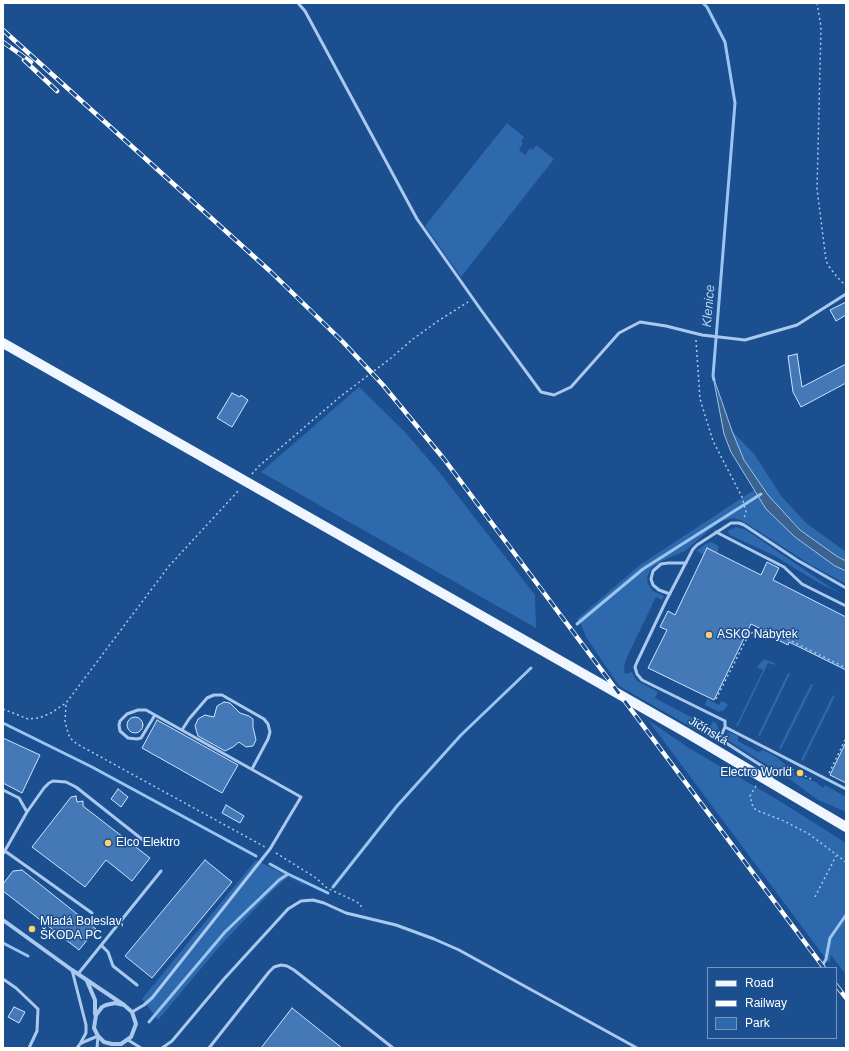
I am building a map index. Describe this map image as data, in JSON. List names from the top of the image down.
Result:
{
  "streets": {
    "main road": ["Jičínská"]
  },
  "water": ["Klenice"],
  "places": [
    "ASKO Nábytek",
    "Electro World",
    "Elco Elektro",
    "Mladá Boleslav, ŠKODA PC"
  ],
  "legend": ["Road", "Railway", "Park"]
}
